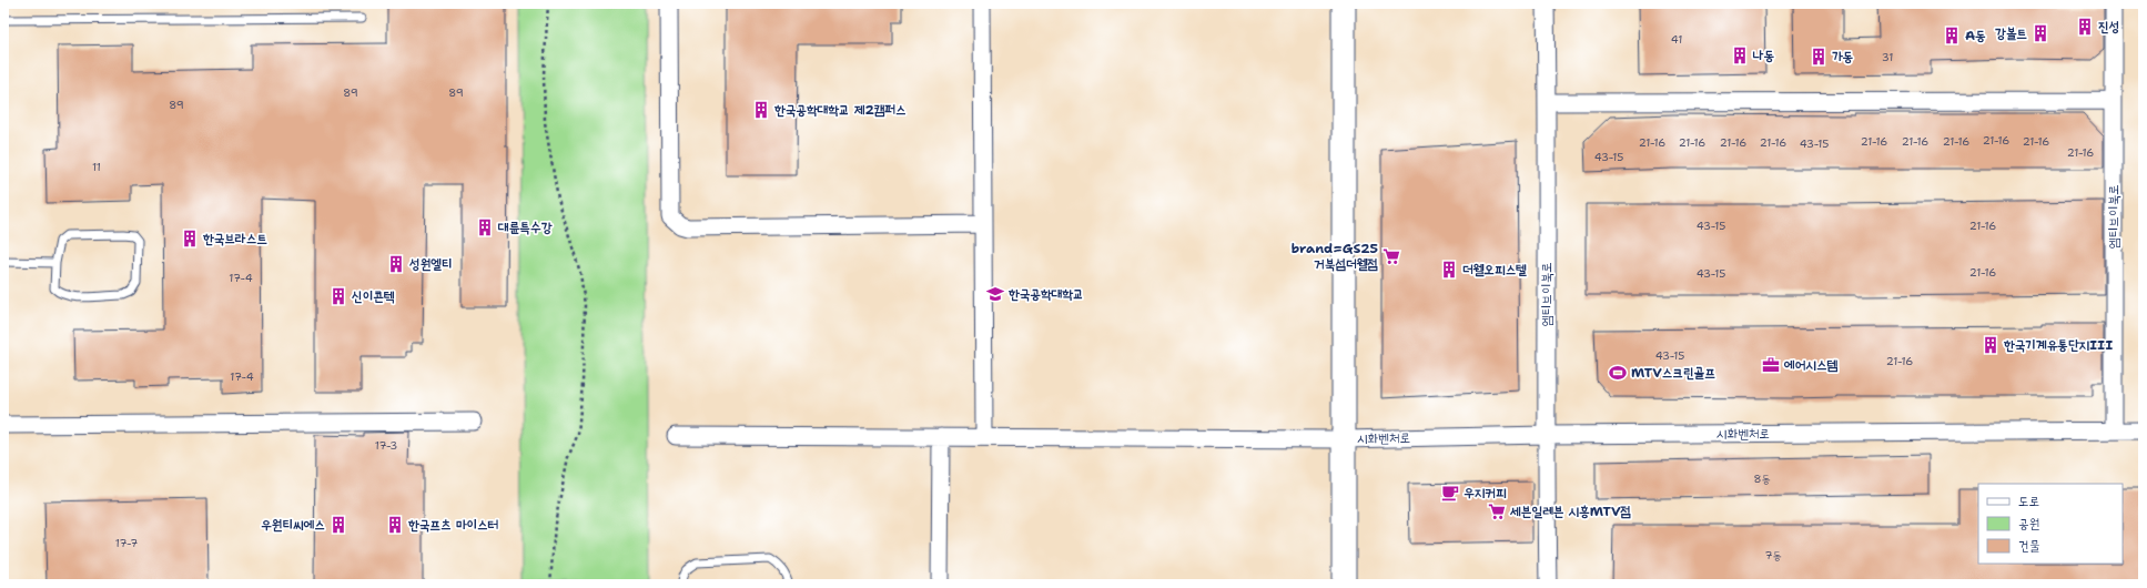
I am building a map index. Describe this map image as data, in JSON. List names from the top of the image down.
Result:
{
  "streets": {
    "street": ["엠티브이북로", "시화벤처로"]
  },
  "crossings": [
    ["엠티브이북로", "시화벤처로"]
  ],
  "places": {
    "building": [
      "진성",
      "강볼트",
      "A동",
      "나동",
      "가동",
      "한국공학대학교 제2캠퍼스",
      "대륜특수강",
      "한국브라스트",
      "성원엘티",
      "더웰오피스텔",
      "신이콘텍",
      "한국기계유통단지III",
      "우원티씨에스",
      "한국프츠 마이스터"
    ],
    "supermarket": ["brand=GS25 거북섬더웰점", "세븐일레븐 시흥MTV점"],
    "school or university": ["한국공학대학교"],
    "office": ["에어시스템"],
    "sports": ["MTV스크린골프"],
    "cafe": ["우지커피"]
  },
  "house_numbers": [
    "41",
    "31",
    "89",
    "89",
    "89",
    "21-16",
    "21-16",
    "21-16",
    "21-16",
    "21-16",
    "21-16",
    "21-16",
    "21-16",
    "21-16",
    "43-15",
    "21-16",
    "43-15",
    "11",
    "43-15",
    "21-16",
    "21-16",
    "43-15",
    "17-4",
    "43-15",
    "21-16",
    "17-4",
    "17-3",
    "8동",
    "17-7",
    "7동"
  ],
  "legend": ["도로", "공원", "건물"]
}
